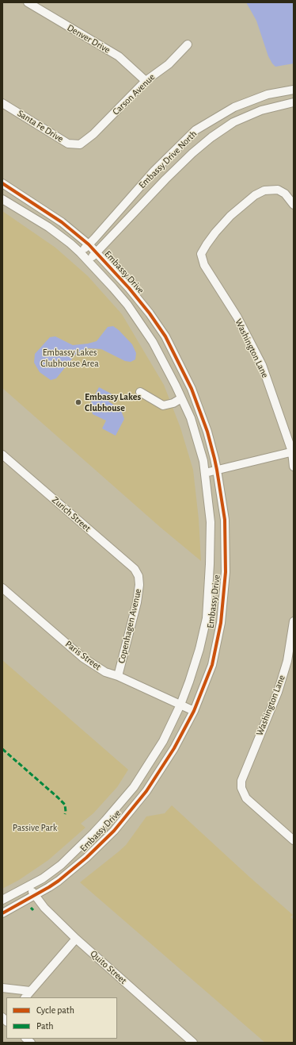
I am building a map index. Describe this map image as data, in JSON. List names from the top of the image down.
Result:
{
  "streets": {
    "street": [
      "Denver Drive",
      "Carson Avenue",
      "Santa Fe Drive",
      "Embassy Drive North",
      "Embassy Drive",
      "Washington Lane",
      "Zurich Street",
      "Copenhagen Avenue",
      "Paris Street",
      "Quito Street"
    ]
  },
  "crossings": [
    ["Denver Drive", "Carson Avenue"],
    ["Carson Avenue", "Santa Fe Drive"],
    ["Embassy Drive North", "Embassy Drive"],
    ["Embassy Drive", "Paris Street"],
    ["Embassy Drive", "Quito Street"],
    ["Zurich Street", "Copenhagen Avenue"],
    ["Copenhagen Avenue", "Paris Street"]
  ],
  "parks": ["Embassy Lakes Clubhouse Area", "Passive Park"],
  "places": ["Embassy Lakes Clubhouse"],
  "legend": ["Cycle path", "Path"]
}
